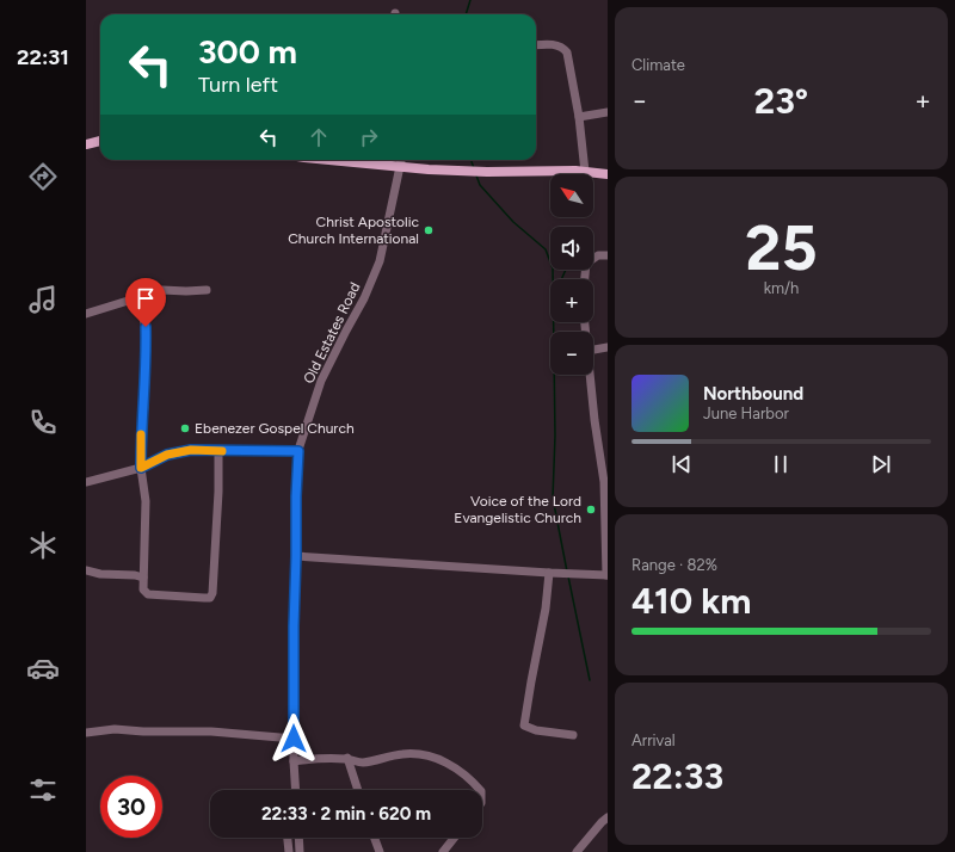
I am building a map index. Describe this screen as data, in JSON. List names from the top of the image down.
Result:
{
  "streets": {
    "street": ["Old Estates Road"]
  },
  "places": ["Christ Apostolic Church International", "Ebenezer Gospel Church", "Voice of the Lord Evangelistic Church"],
  "north": "top left",
  "page": {
    "tabs": "22:31",
    "tile": [
      "Climate",
      ["25", "km/h"],
      ["Range · 82%", "410 km"],
      ["Arrival", "22:33"]
    ],
    "turn": ["300 m", "Turn left"],
    "heat": ["−", "23°", "+"],
    "map_buttons": ["+", "−"],
    "song": ["Northbound", "June Harbor"],
    "limit": "30",
    "trip": "22:33 · 2 min · 620 m"
  }
}
